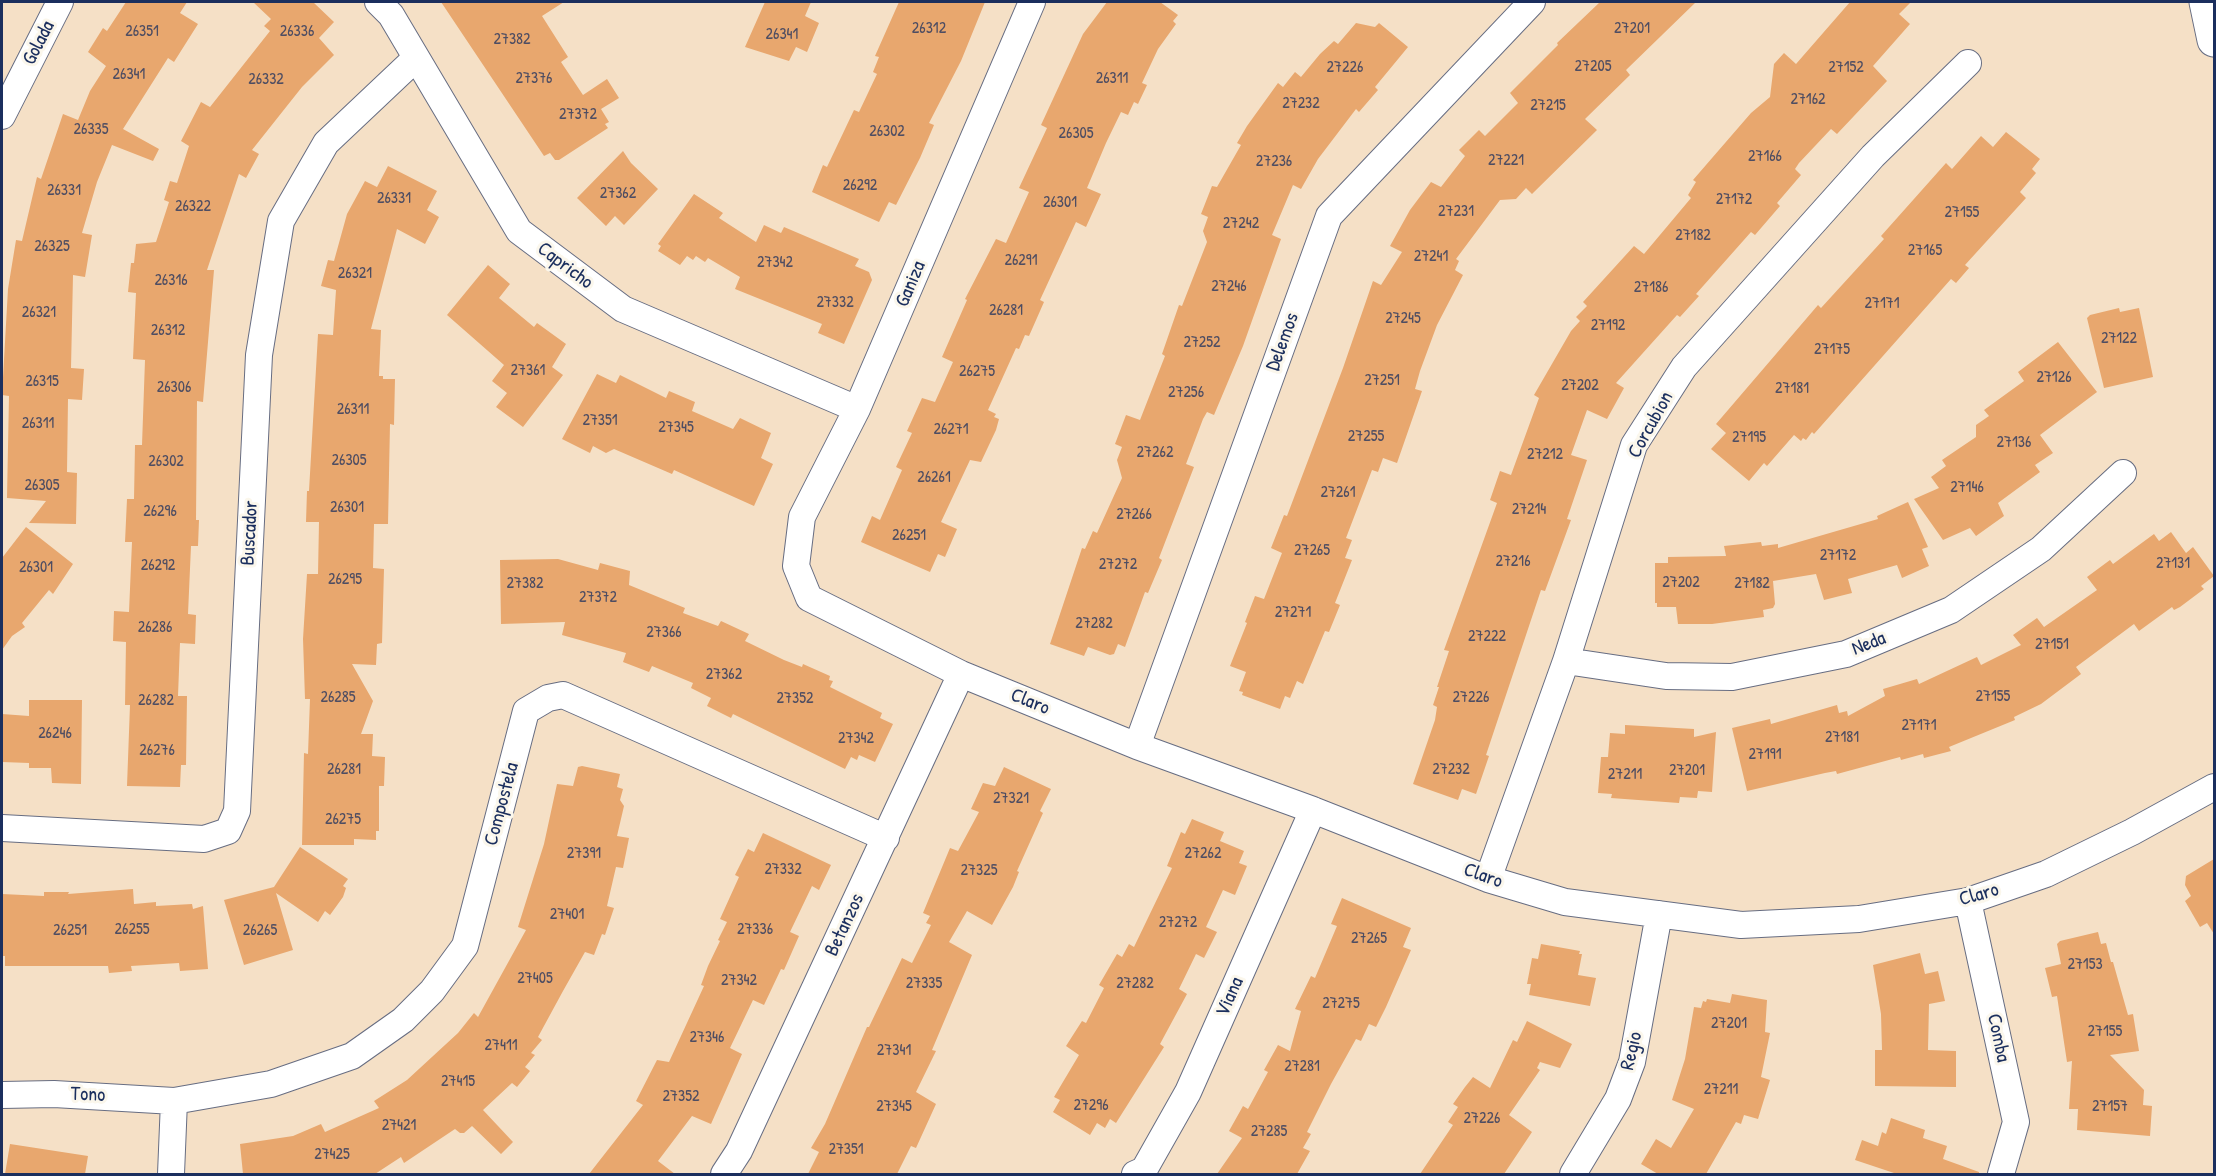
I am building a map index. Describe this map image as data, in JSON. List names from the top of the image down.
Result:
{
  "streets": {
    "street": [
      "Golada",
      "Capricho",
      "Ganiza",
      "Delemos",
      "Corcubion",
      "Buscador",
      "Neda",
      "Claro",
      "Compostela",
      "Betanzos",
      "Viana",
      "Comba",
      "Regio",
      "Tono"
    ]
  },
  "crossings": [
    ["Capricho", "Ganiza"],
    ["Capricho", "Buscador"],
    ["Ganiza", "Claro"],
    ["Delemos", "Claro"],
    ["Corcubion", "Neda"],
    ["Corcubion", "Claro"],
    ["Claro", "Betanzos"],
    ["Claro", "Viana"],
    ["Claro", "Comba"],
    ["Claro", "Regio"],
    ["Compostela", "Betanzos"],
    ["Compostela", "Tono"]
  ],
  "house_numbers": [
    "26312",
    "27201",
    "26351",
    "26336",
    "26341",
    "27382",
    "27205",
    "27226",
    "27152",
    "26341",
    "27376",
    "26311",
    "26332",
    "27162",
    "27232",
    "27215",
    "27372",
    "26335",
    "26302",
    "26305",
    "27166",
    "27221",
    "27236",
    "26292",
    "26331",
    "27362",
    "26331",
    "27172",
    "26301",
    "26322",
    "27231",
    "27155",
    "27242",
    "27182",
    "26325",
    "27165",
    "27241",
    "26291",
    "27342",
    "26321",
    "26316",
    "27246",
    "27186",
    "27332",
    "27171",
    "26281",
    "26321",
    "27245",
    "27192",
    "26312",
    "27122",
    "27252",
    "27175",
    "27361",
    "26275",
    "27126",
    "27251",
    "26315",
    "27202",
    "26306",
    "27181",
    "27256",
    "26311",
    "27351",
    "26311",
    "27345",
    "26271",
    "27255",
    "27195",
    "27136",
    "27262",
    "27212",
    "26305",
    "26302",
    "26261",
    "26305",
    "27146",
    "27261",
    "26301",
    "27214",
    "26296",
    "27266",
    "26251",
    "27265",
    "27172",
    "27216",
    "27131",
    "27272",
    "26292",
    "26301",
    "26295",
    "27202",
    "27382",
    "27182",
    "27372",
    "27271",
    "27282",
    "26286",
    "27366",
    "27222",
    "27151",
    "27362",
    "27155",
    "26285",
    "27226",
    "27352",
    "26282",
    "27171",
    "26246",
    "27181",
    "27342",
    "26276",
    "27191",
    "26281",
    "27232",
    "27201",
    "27211",
    "27321",
    "26275",
    "27391",
    "27262",
    "27332",
    "27325",
    "27401",
    "27272",
    "26255",
    "27336",
    "26251",
    "26265",
    "27265",
    "27153",
    "27405",
    "27342",
    "27335",
    "27282",
    "27275",
    "27201",
    "27155",
    "27346",
    "27411",
    "27341",
    "27281",
    "27415",
    "27211",
    "27352",
    "27296",
    "27345",
    "27157",
    "27226",
    "27421",
    "27285",
    "27351",
    "27425"
  ]
}
